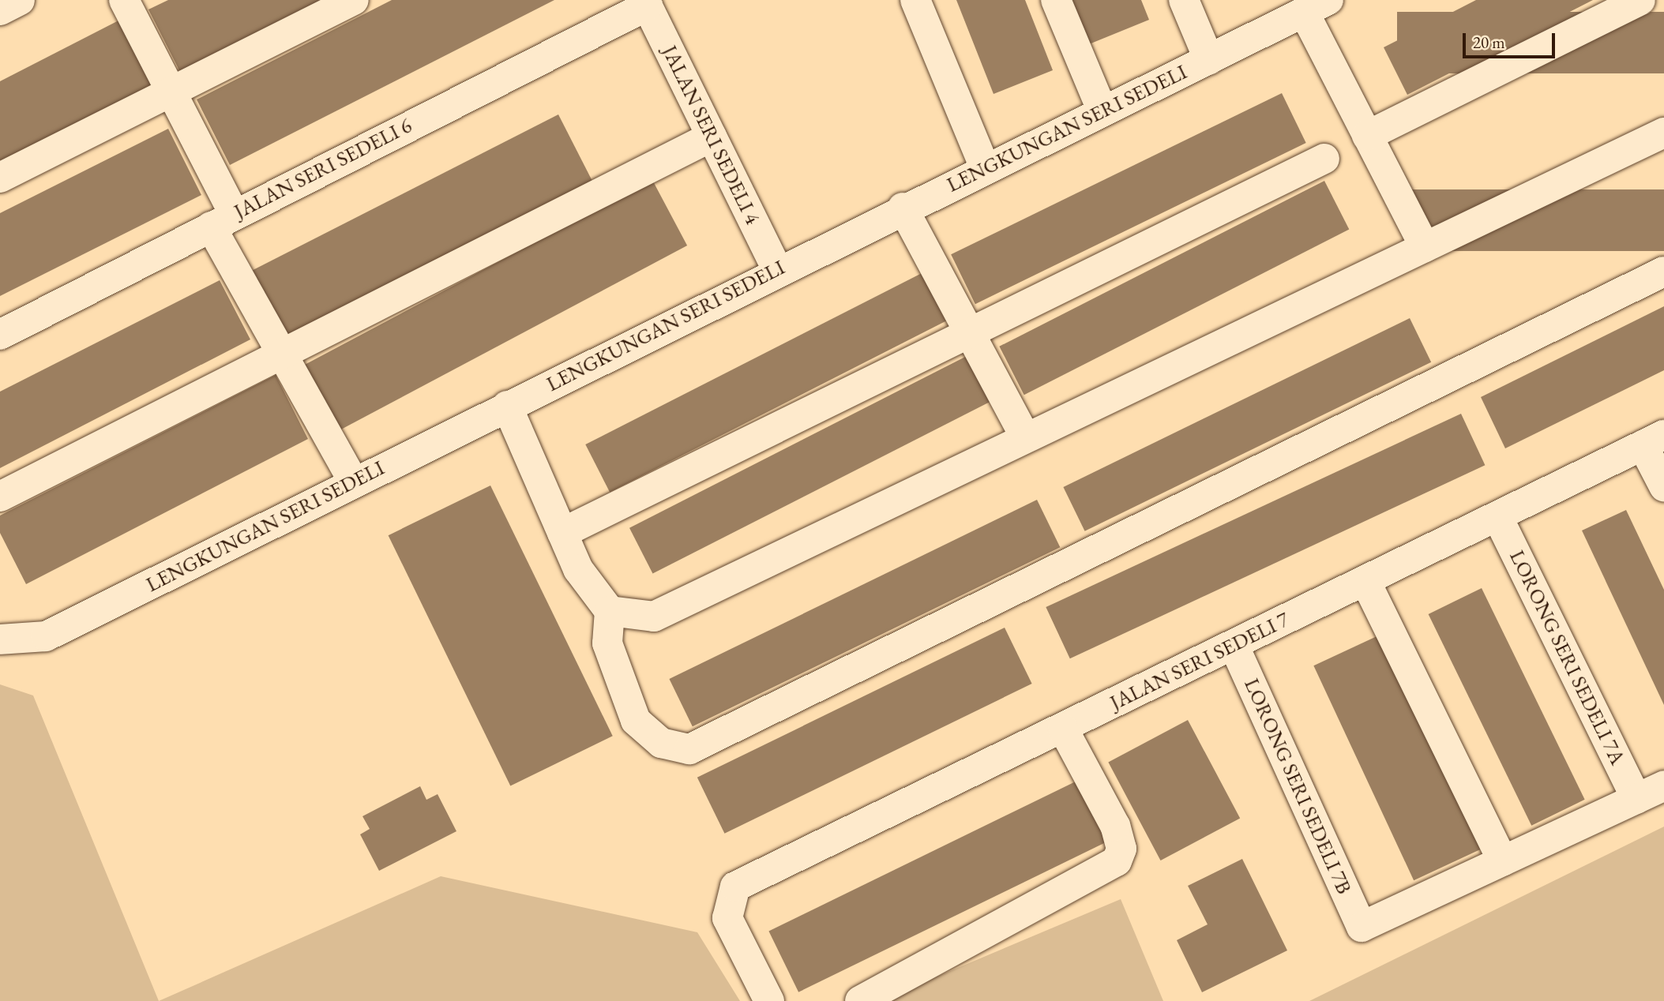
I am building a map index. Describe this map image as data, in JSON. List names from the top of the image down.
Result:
{
  "streets": {
    "street": [
      "LENGKUNGAN SERI SEDELI",
      "JALAN SERI SEDELI 4",
      "JALAN SERI SEDELI 6",
      "LORONG SERI SEDELI 7A",
      "JALAN SERI SEDELI 7",
      "LORONG SERI SEDELI 7B"
    ]
  },
  "crossings": [
    ["LENGKUNGAN SERI SEDELI", "JALAN SERI SEDELI 4"],
    ["JALAN SERI SEDELI 4", "JALAN SERI SEDELI 6"],
    ["LORONG SERI SEDELI 7A", "JALAN SERI SEDELI 7"],
    ["JALAN SERI SEDELI 7", "LORONG SERI SEDELI 7B"]
  ],
  "scale_bar": "20 m"
}
